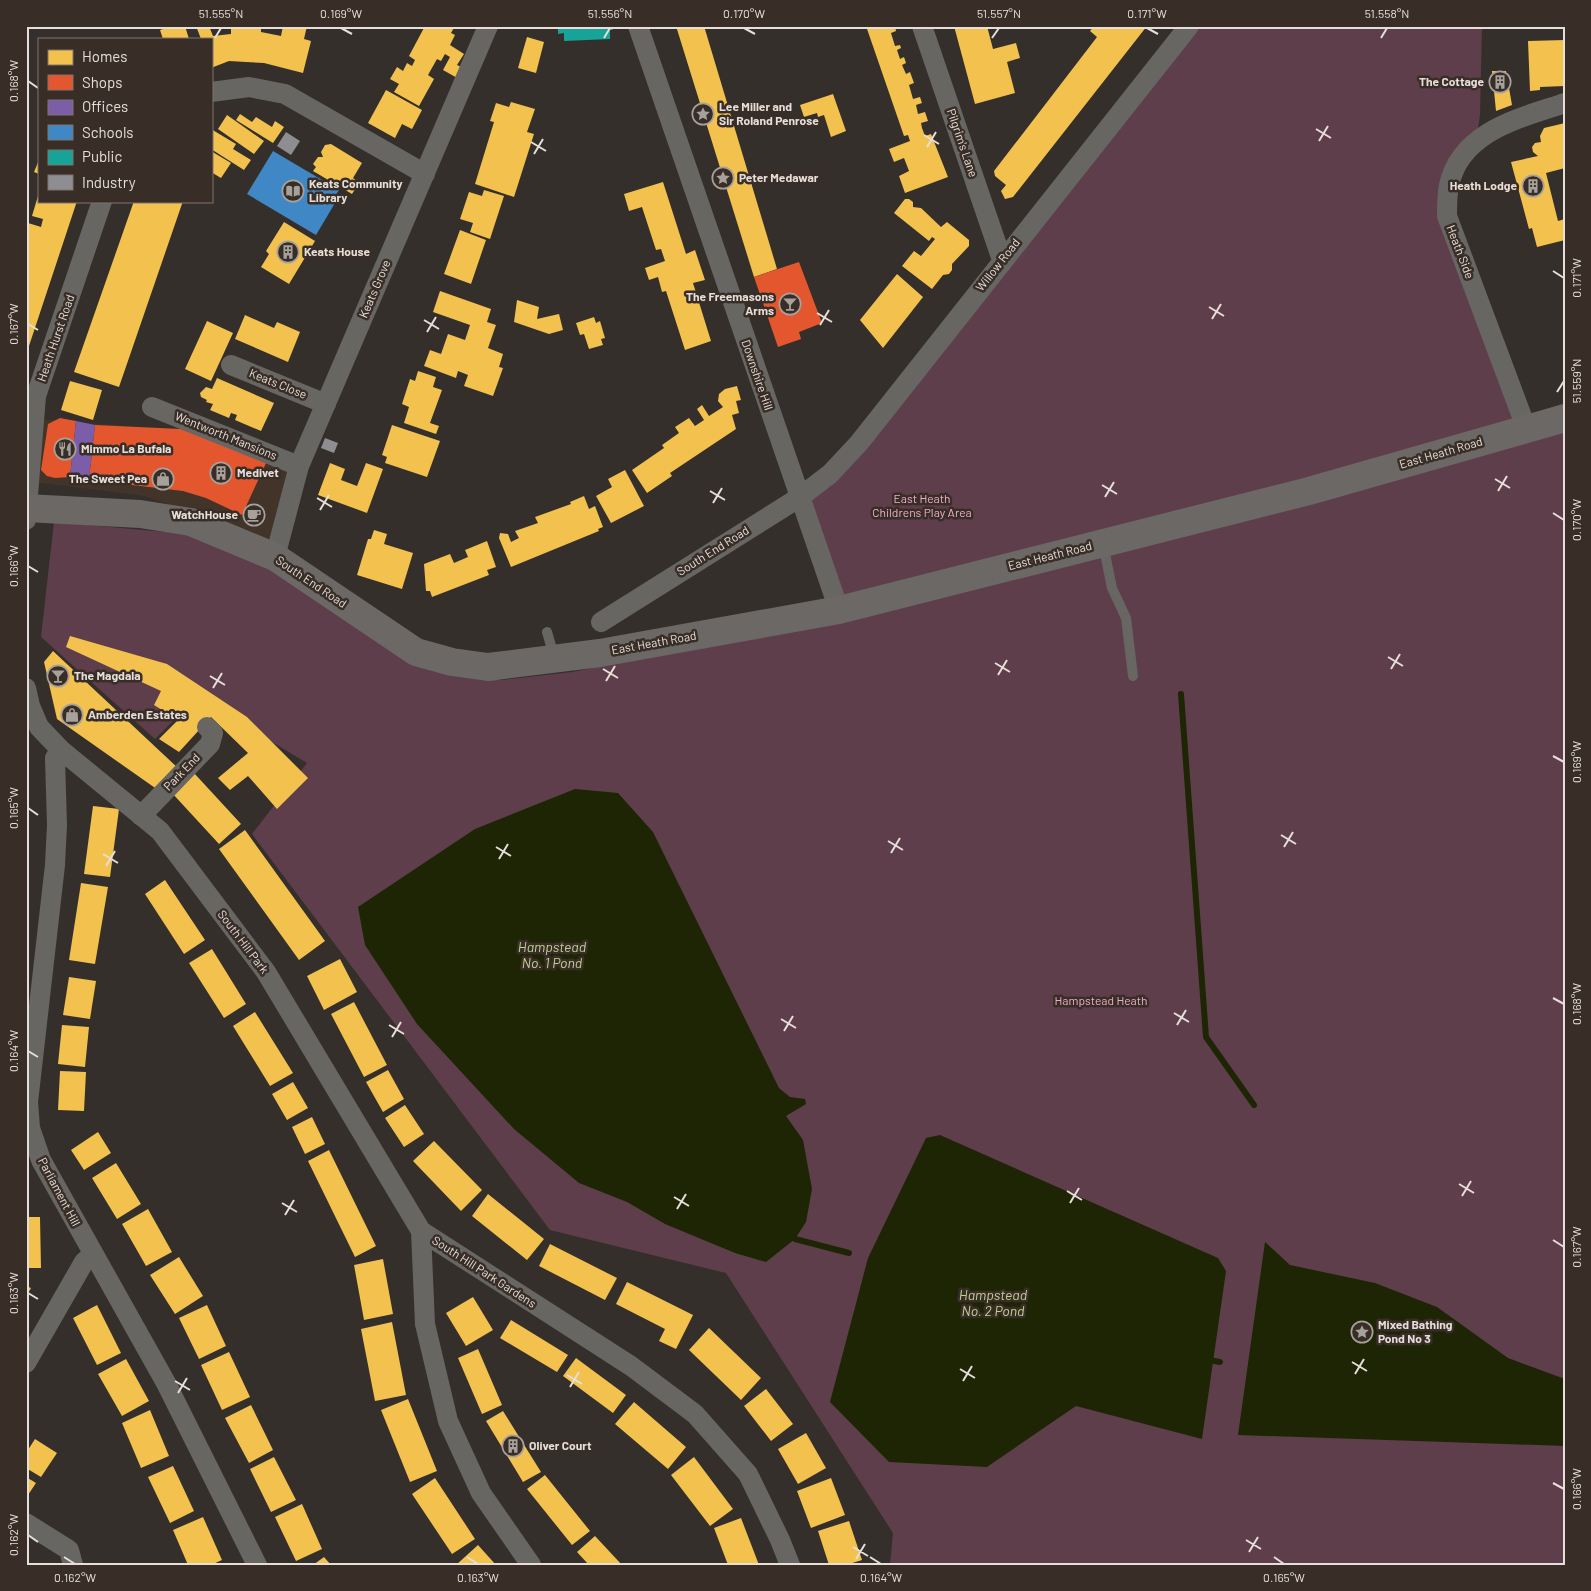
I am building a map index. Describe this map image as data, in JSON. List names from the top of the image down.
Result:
{
  "streets": {
    "street": [
      "Pilgrim's Lane",
      "Heath Side",
      "Willow Road",
      "Keats Grove",
      "Heath Hurst Road",
      "Downshire Hill",
      "Keats Close",
      "Wentworth Mansions",
      "East Heath Road",
      "South End Road",
      "Park End",
      "South Hill Park",
      "Parliament Hill",
      "South Hill Park Gardens"
    ]
  },
  "crossings": [
    ["Pilgrim's Lane", "Willow Road"],
    ["Heath Side", "East Heath Road"],
    ["Willow Road", "Downshire Hill"],
    ["Willow Road", "South End Road"],
    ["Keats Grove", "Keats Close"],
    ["Keats Grove", "Wentworth Mansions"],
    ["Keats Grove", "South End Road"],
    ["Heath Hurst Road", "South End Road"],
    ["Downshire Hill", "East Heath Road"],
    ["Downshire Hill", "South End Road"],
    ["East Heath Road", "South End Road"],
    ["Park End", "South Hill Park"],
    ["South Hill Park", "Parliament Hill"],
    ["South Hill Park", "South Hill Park Gardens"]
  ],
  "water": ["Hampstead No. 1 Pond", "Hampstead No. 2 Pond"],
  "parks": ["East Heath Childrens Play Area", "Hampstead Heath"],
  "places": {
    "building": [
      "The Cottage",
      "Heath Lodge",
      "Keats House",
      "Medivet",
      "Oliver Court"
    ],
    "place": ["Lee Miller and Sir Roland Penrose", "Peter Medawar", "Mixed Bathing Pond No 3"],
    "library": ["Keats Community Library"],
    "bar": ["The Freemasons Arms", "The Magdala"],
    "restaurant": ["Mimmo La Bufala"],
    "shop": ["The Sweet Pea", "Amberden Estates"],
    "cafe": ["WatchHouse"]
  },
  "legend": [
    "Homes",
    "Shops",
    "Offices",
    "Schools",
    "Public",
    "Industry"
  ],
  "coordinates": [
    "51.555°N",
    "0.169°W",
    "51.556°N",
    "0.170°W",
    "51.557°N",
    "0.171°W",
    "51.558°N",
    "0.168°W",
    "0.167°W",
    "51.559°N",
    "0.166°W",
    "0.165°W",
    "0.164°W",
    "0.163°W",
    "0.162°W"
  ]
}
